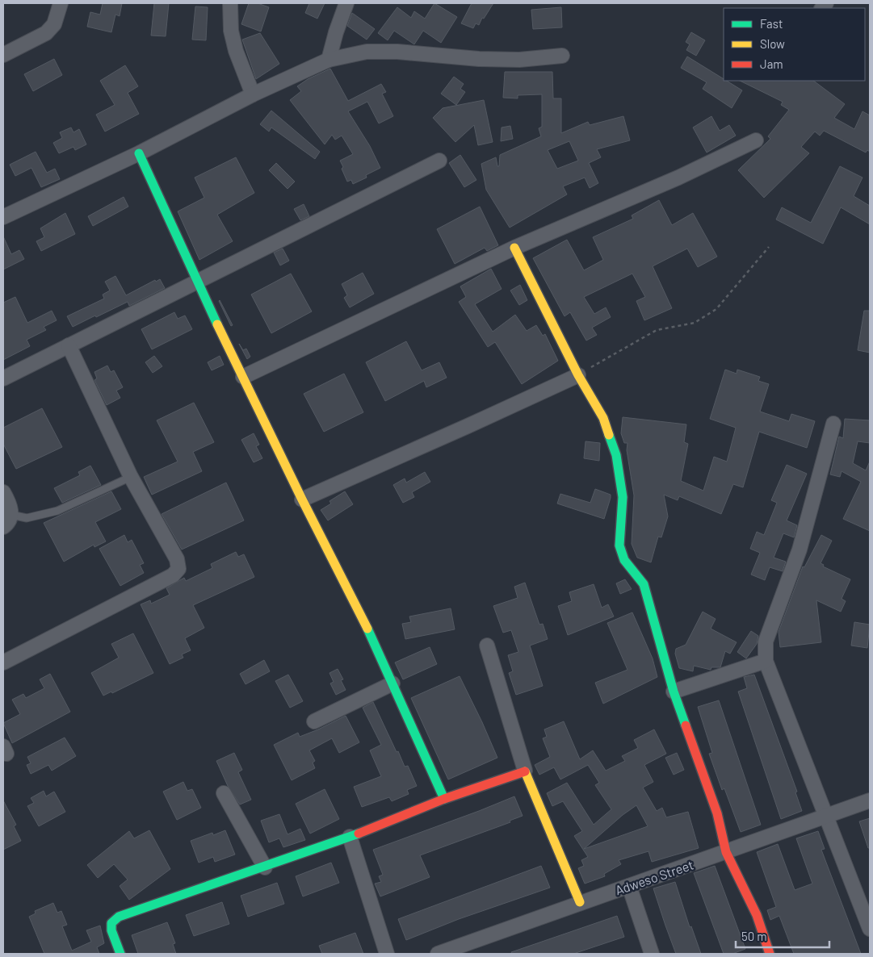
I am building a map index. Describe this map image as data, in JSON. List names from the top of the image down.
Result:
{
  "streets": {
    "street": ["Adweso Street"]
  },
  "legend": ["Fast", "Slow", "Jam"],
  "scale_bar": "50 m"
}
